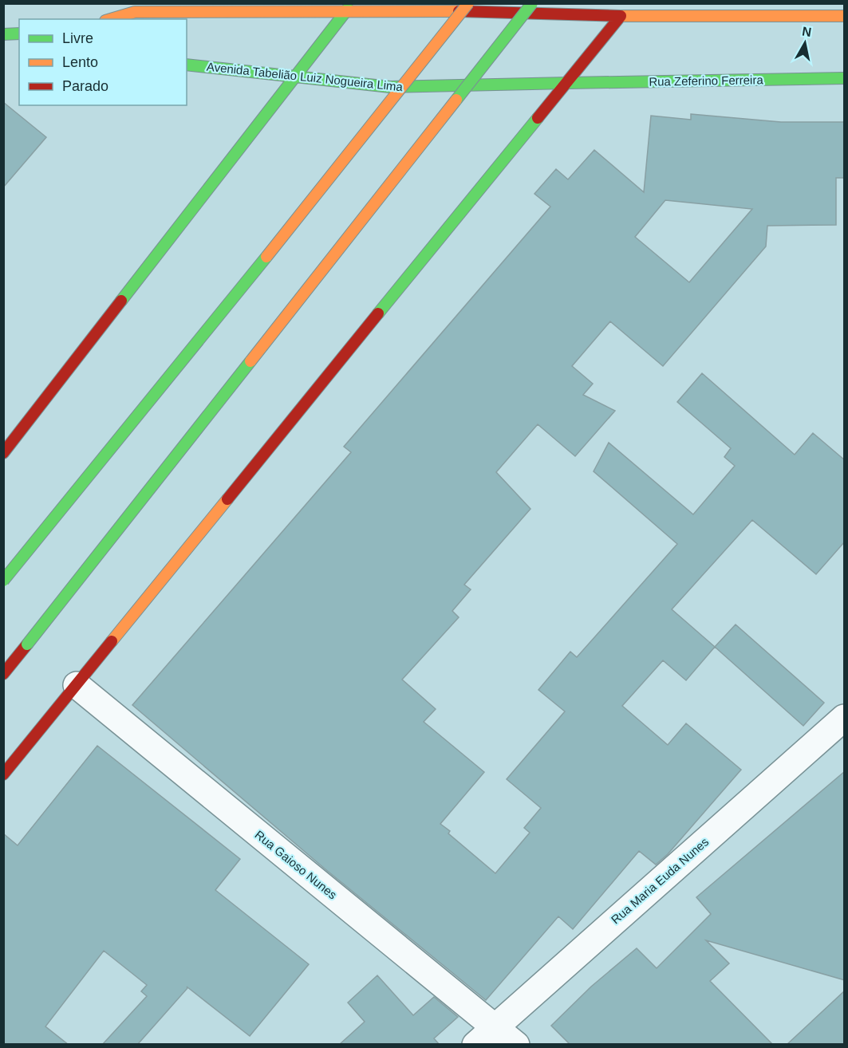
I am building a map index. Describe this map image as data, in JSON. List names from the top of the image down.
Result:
{
  "streets": {
    "main road": ["Avenida Tabelião Luiz Nogueira Lima", "Rua Zeferino Ferreira"],
    "street": ["Rua Gaioso Nunes", "Rua Maria Euda Nunes"]
  },
  "crossings": [
    ["Avenida Tabelião Luiz Nogueira Lima", "Rua Zeferino Ferreira"],
    ["Rua Gaioso Nunes", "Rua Maria Euda Nunes"]
  ],
  "legend": ["Livre", "Lento", "Parado"],
  "north": "top"
}
